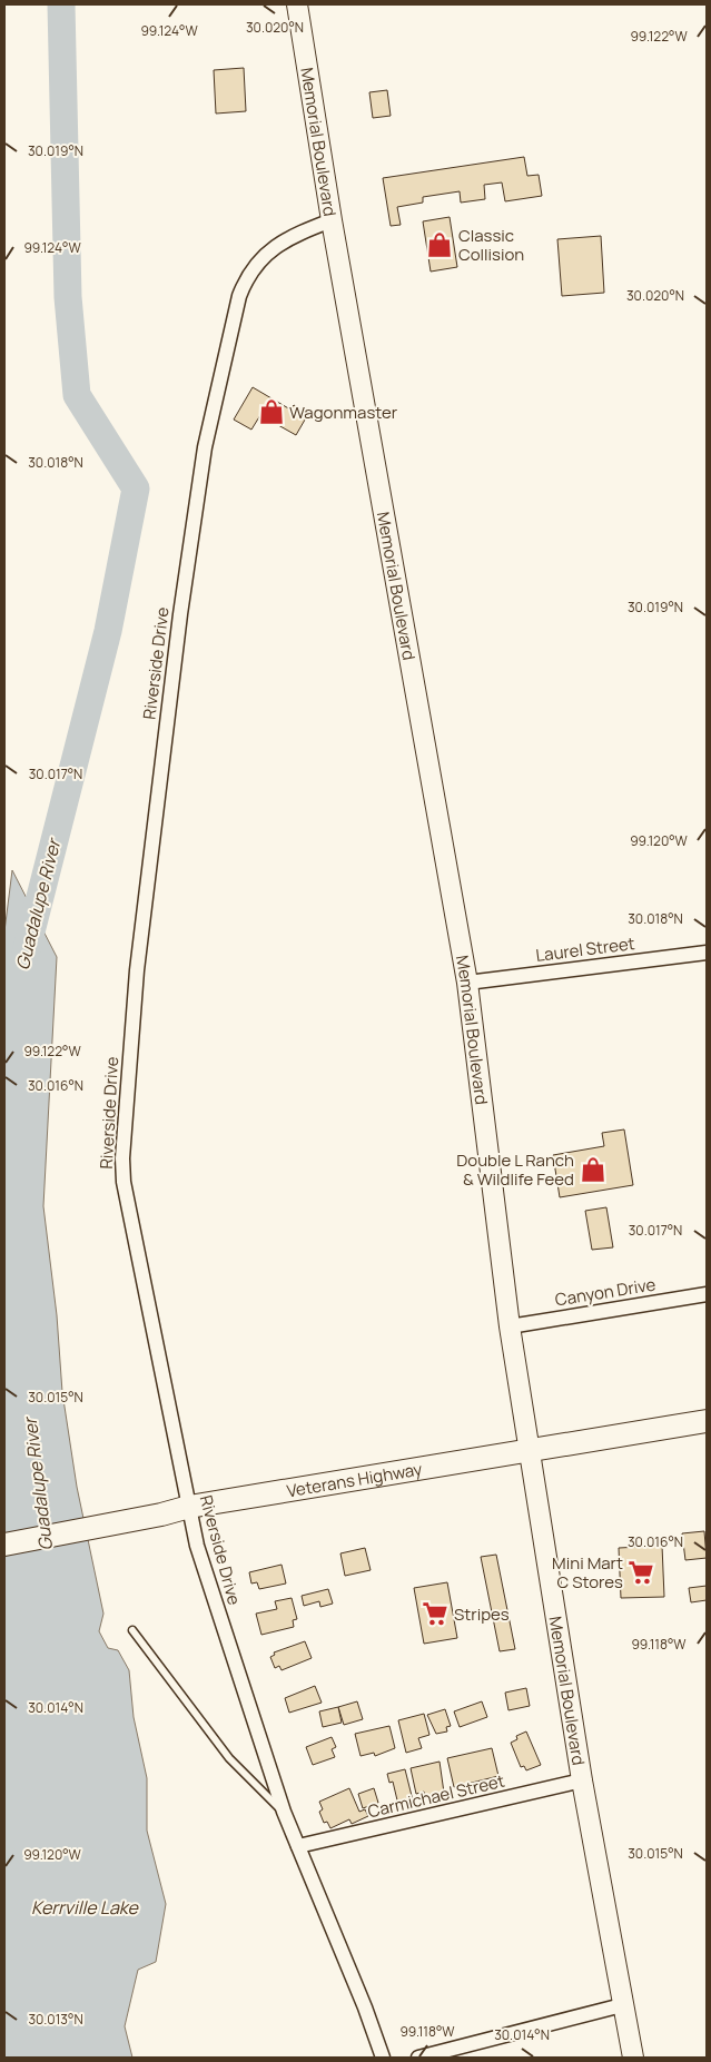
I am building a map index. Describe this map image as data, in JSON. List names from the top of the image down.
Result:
{
  "streets": {
    "main road": ["Memorial Boulevard", "Veterans Highway"],
    "street": [
      "Riverside Drive",
      "Laurel Street",
      "Canyon Drive",
      "Carmichael Street"
    ]
  },
  "crossings": [
    ["Memorial Boulevard", "Riverside Drive"],
    ["Memorial Boulevard", "Laurel Street"],
    ["Memorial Boulevard", "Canyon Drive"],
    ["Memorial Boulevard", "Veterans Highway"],
    ["Memorial Boulevard", "Carmichael Street"],
    ["Riverside Drive", "Veterans Highway"],
    ["Riverside Drive", "Carmichael Street"]
  ],
  "water": ["Guadalupe River", "Kerrville Lake"],
  "places": {
    "shop": ["Classic Collision", "Wagonmaster", "Double L Ranch & Wildlife Feed"],
    "supermarket": ["Mini Mart C Stores", "Stripes"]
  },
  "coordinates": [
    "30.020°N",
    "99.124°W",
    "99.122°W",
    "30.019°N",
    "30.018°N",
    "30.017°N",
    "99.120°W",
    "30.016°N",
    "30.015°N",
    "99.118°W",
    "30.014°N",
    "30.013°N"
  ]
}
